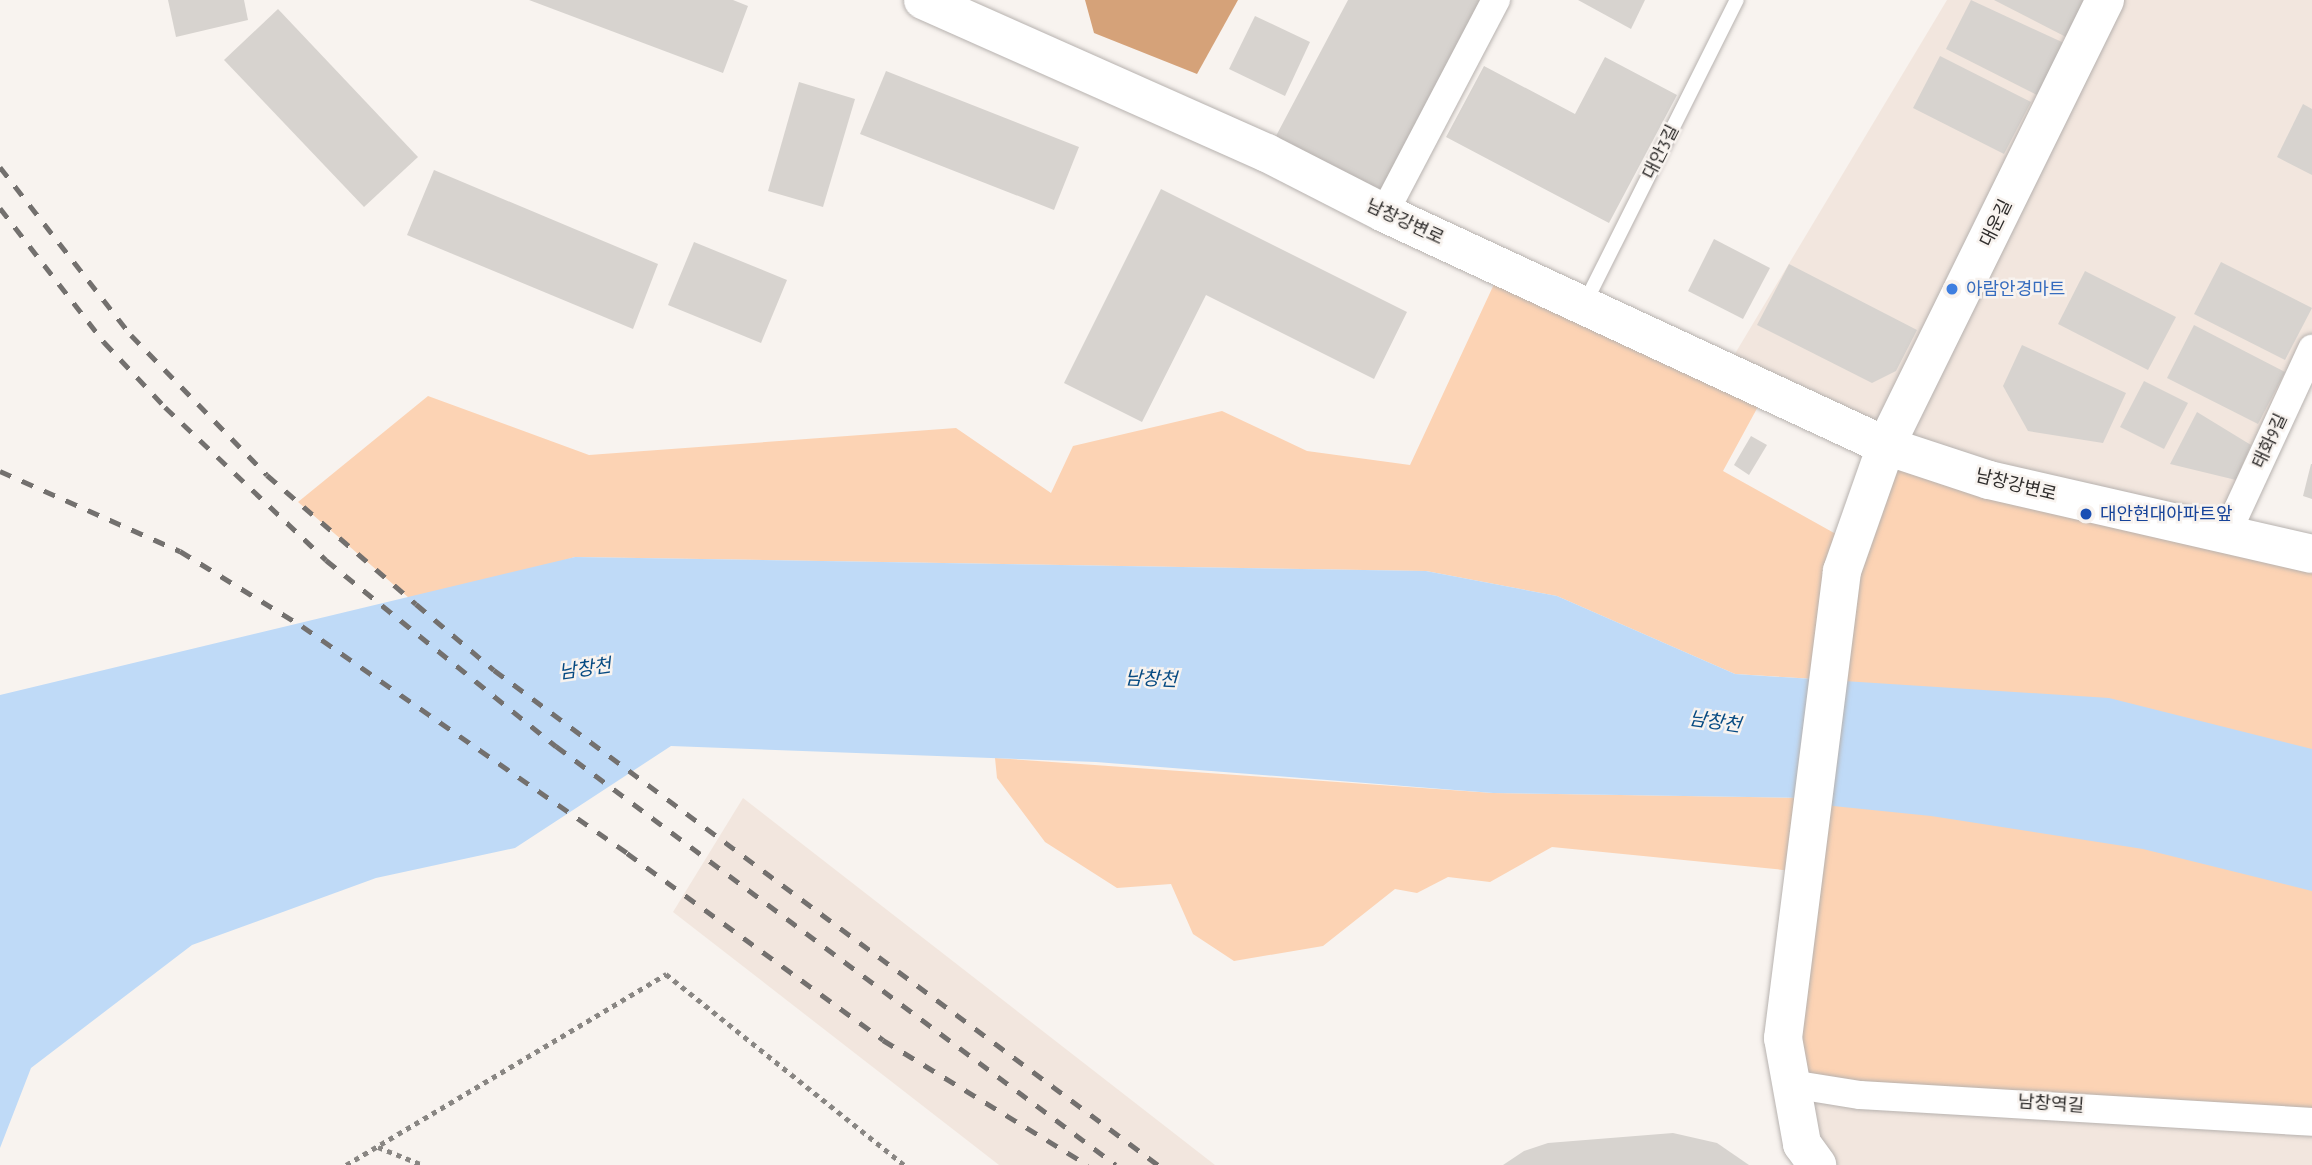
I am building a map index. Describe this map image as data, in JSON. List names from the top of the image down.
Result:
{
  "streets": {
    "street": [
      "남창강변로",
      "대운길",
      "태화9길",
      "남창역길"
    ],
    "lane": ["대안3길"]
  },
  "crossings": [
    ["대안3길", "남창강변로"],
    ["남창강변로", "대운길"],
    ["남창강변로", "태화9길"]
  ],
  "water": ["남창천"],
  "places": ["아람안경마트", "대안현대아파트앞"]
}
